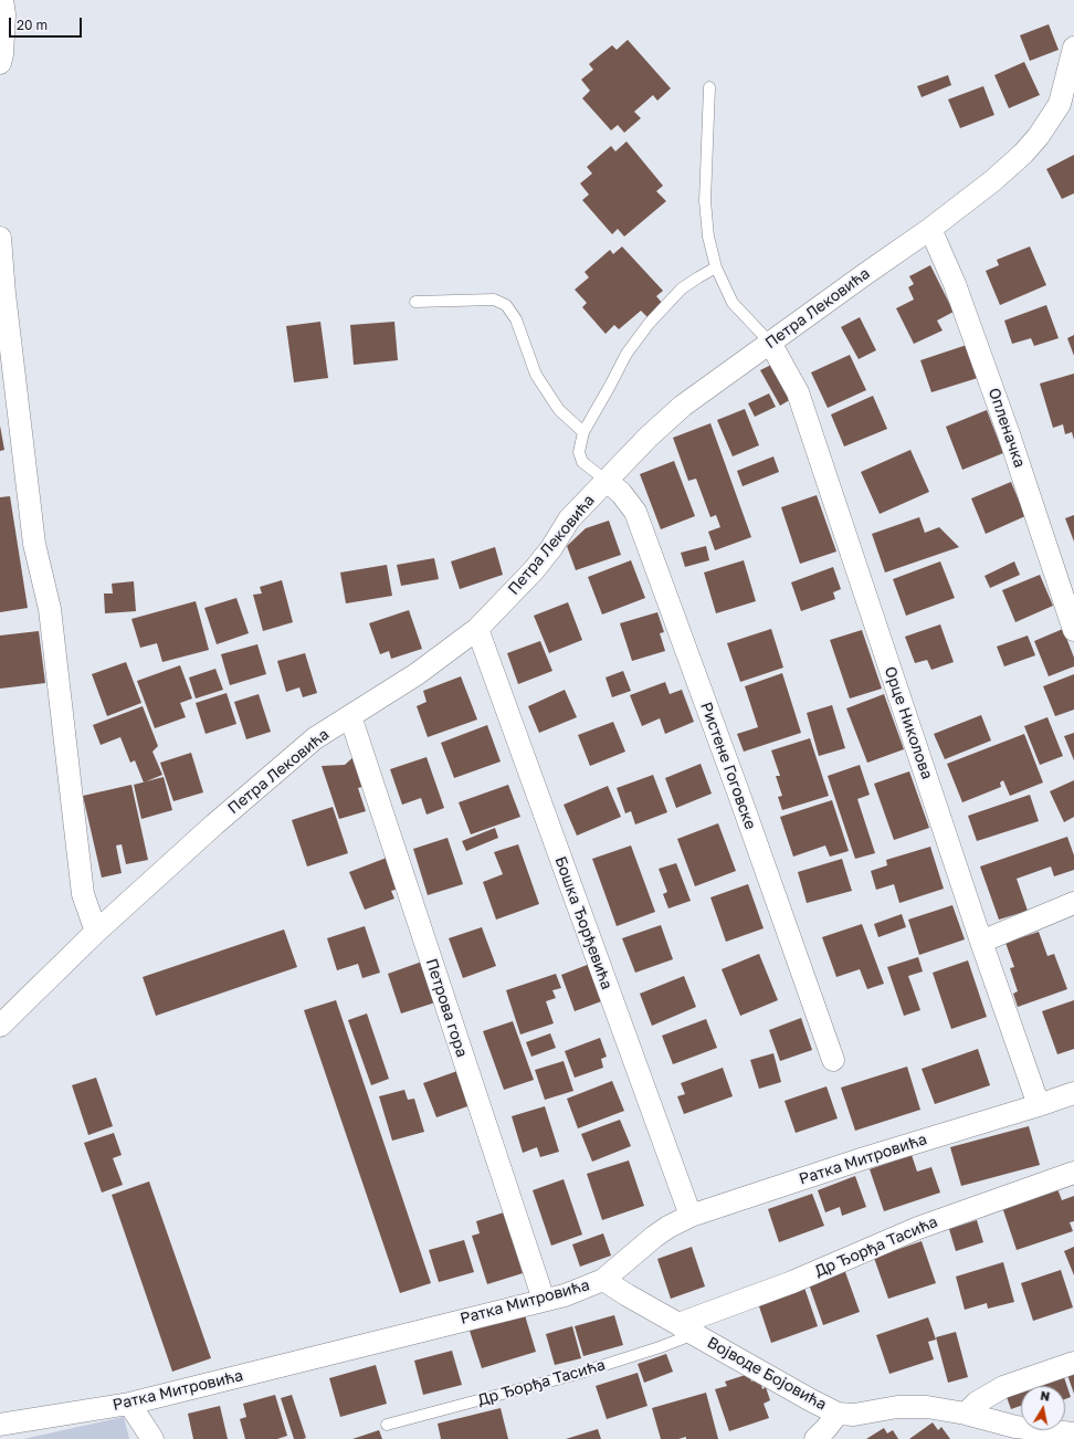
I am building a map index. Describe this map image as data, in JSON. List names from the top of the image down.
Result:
{
  "streets": {
    "street": [
      "Петра Лековића",
      "Опленачка",
      "Орце Николова",
      "Ристене Гоговске",
      "Бошка Ђорђевића",
      "Петрова гора",
      "Ратка Митровића",
      "Др Ђорђа Тасића",
      "Војводе Бојовића"
    ]
  },
  "crossings": [
    ["Петра Лековића", "Опленачка"],
    ["Петра Лековића", "Орце Николова"],
    ["Петра Лековића", "Ристене Гоговске"],
    ["Петра Лековића", "Бошка Ђорђевића"],
    ["Петра Лековића", "Петрова гора"],
    ["Орце Николова", "Ратка Митровића"],
    ["Бошка Ђорђевића", "Ратка Митровића"],
    ["Петрова гора", "Ратка Митровића"],
    ["Ратка Митровића", "Војводе Бојовића"],
    ["Др Ђорђа Тасића", "Војводе Бојовића"]
  ],
  "scale_bar": "20 m",
  "north": "top"
}
